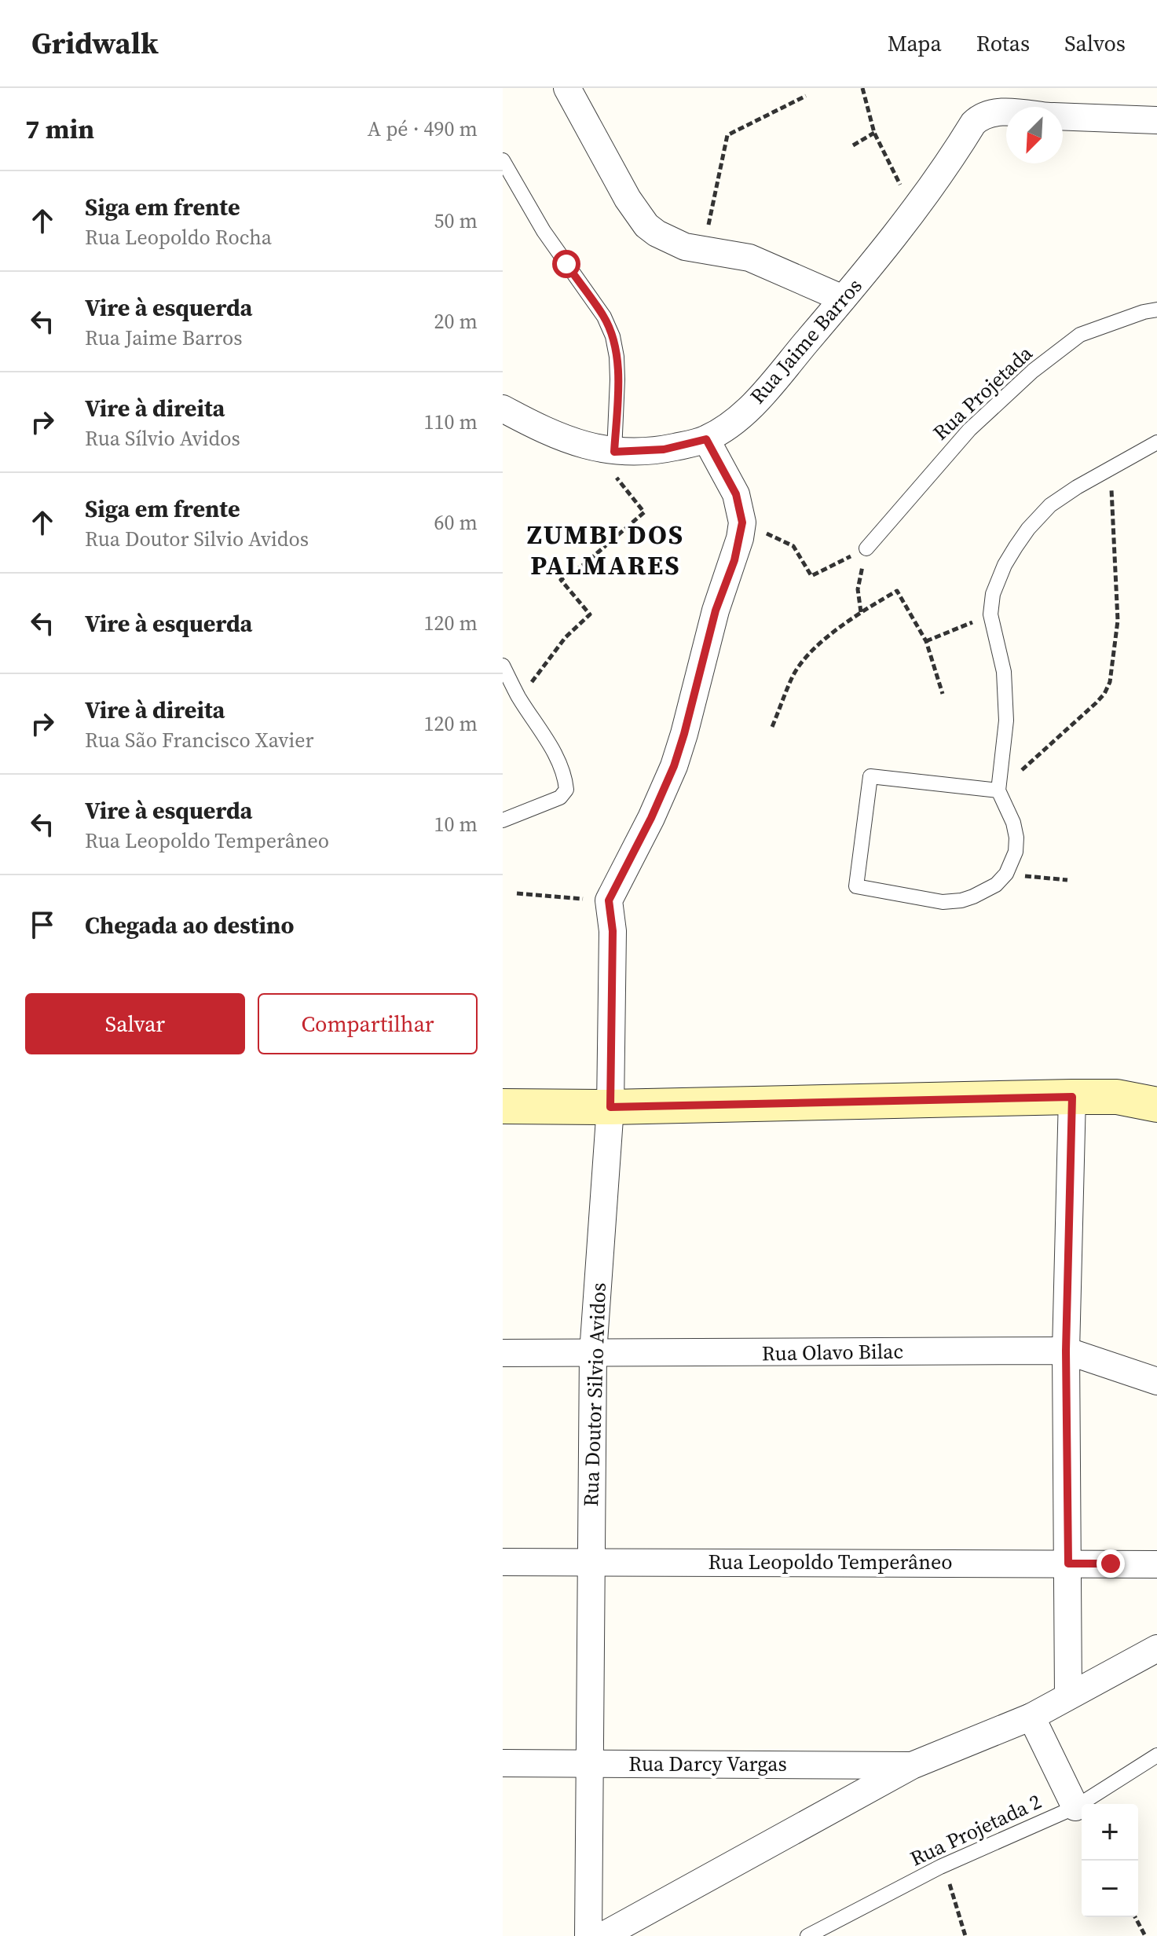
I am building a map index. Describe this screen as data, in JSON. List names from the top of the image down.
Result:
{
  "streets": {
    "street": [
      "Rua Jaime Barros",
      "Rua Olavo Bilac",
      "Rua Doutor Silvio Avidos",
      "Rua Leopoldo Temperâneo",
      "Rua Darcy Vargas"
    ],
    "lane": ["Rua Projetada", "Rua Projetada 2"]
  },
  "crossings": [
    ["Rua Olavo Bilac", "Rua Doutor Silvio Avidos"],
    ["Rua Doutor Silvio Avidos", "Rua Leopoldo Temperâneo"],
    ["Rua Doutor Silvio Avidos", "Rua Darcy Vargas"]
  ],
  "districts": ["ZUMBI DOS PALMARES"],
  "north": "bottom left",
  "page": {
    "header": "Gridwalk",
    "nav": ["Mapa", "Rotas", "Salvos"],
    "heading": ["7 min", "A pé · 490 m"],
    "list": [
      ["Siga em frente", "Rua Leopoldo Rocha", "50 m"],
      ["Vire à esquerda", "Rua Jaime Barros", "20 m"],
      ["Vire à direita", "Rua Sílvio Avidos", "110 m"],
      ["Siga em frente", "Rua Doutor Silvio Avidos", "60 m"],
      ["Vire à esquerda", "120 m"],
      ["Vire à direita", "Rua São Francisco Xavier", "120 m"],
      ["Vire à esquerda", "Rua Leopoldo Temperâneo", "10 m"],
      "Chegada ao destino"
    ],
    "buttons": ["Salvar", "Compartilhar"],
    "map_buttons": ["+", "−"]
  }
}
